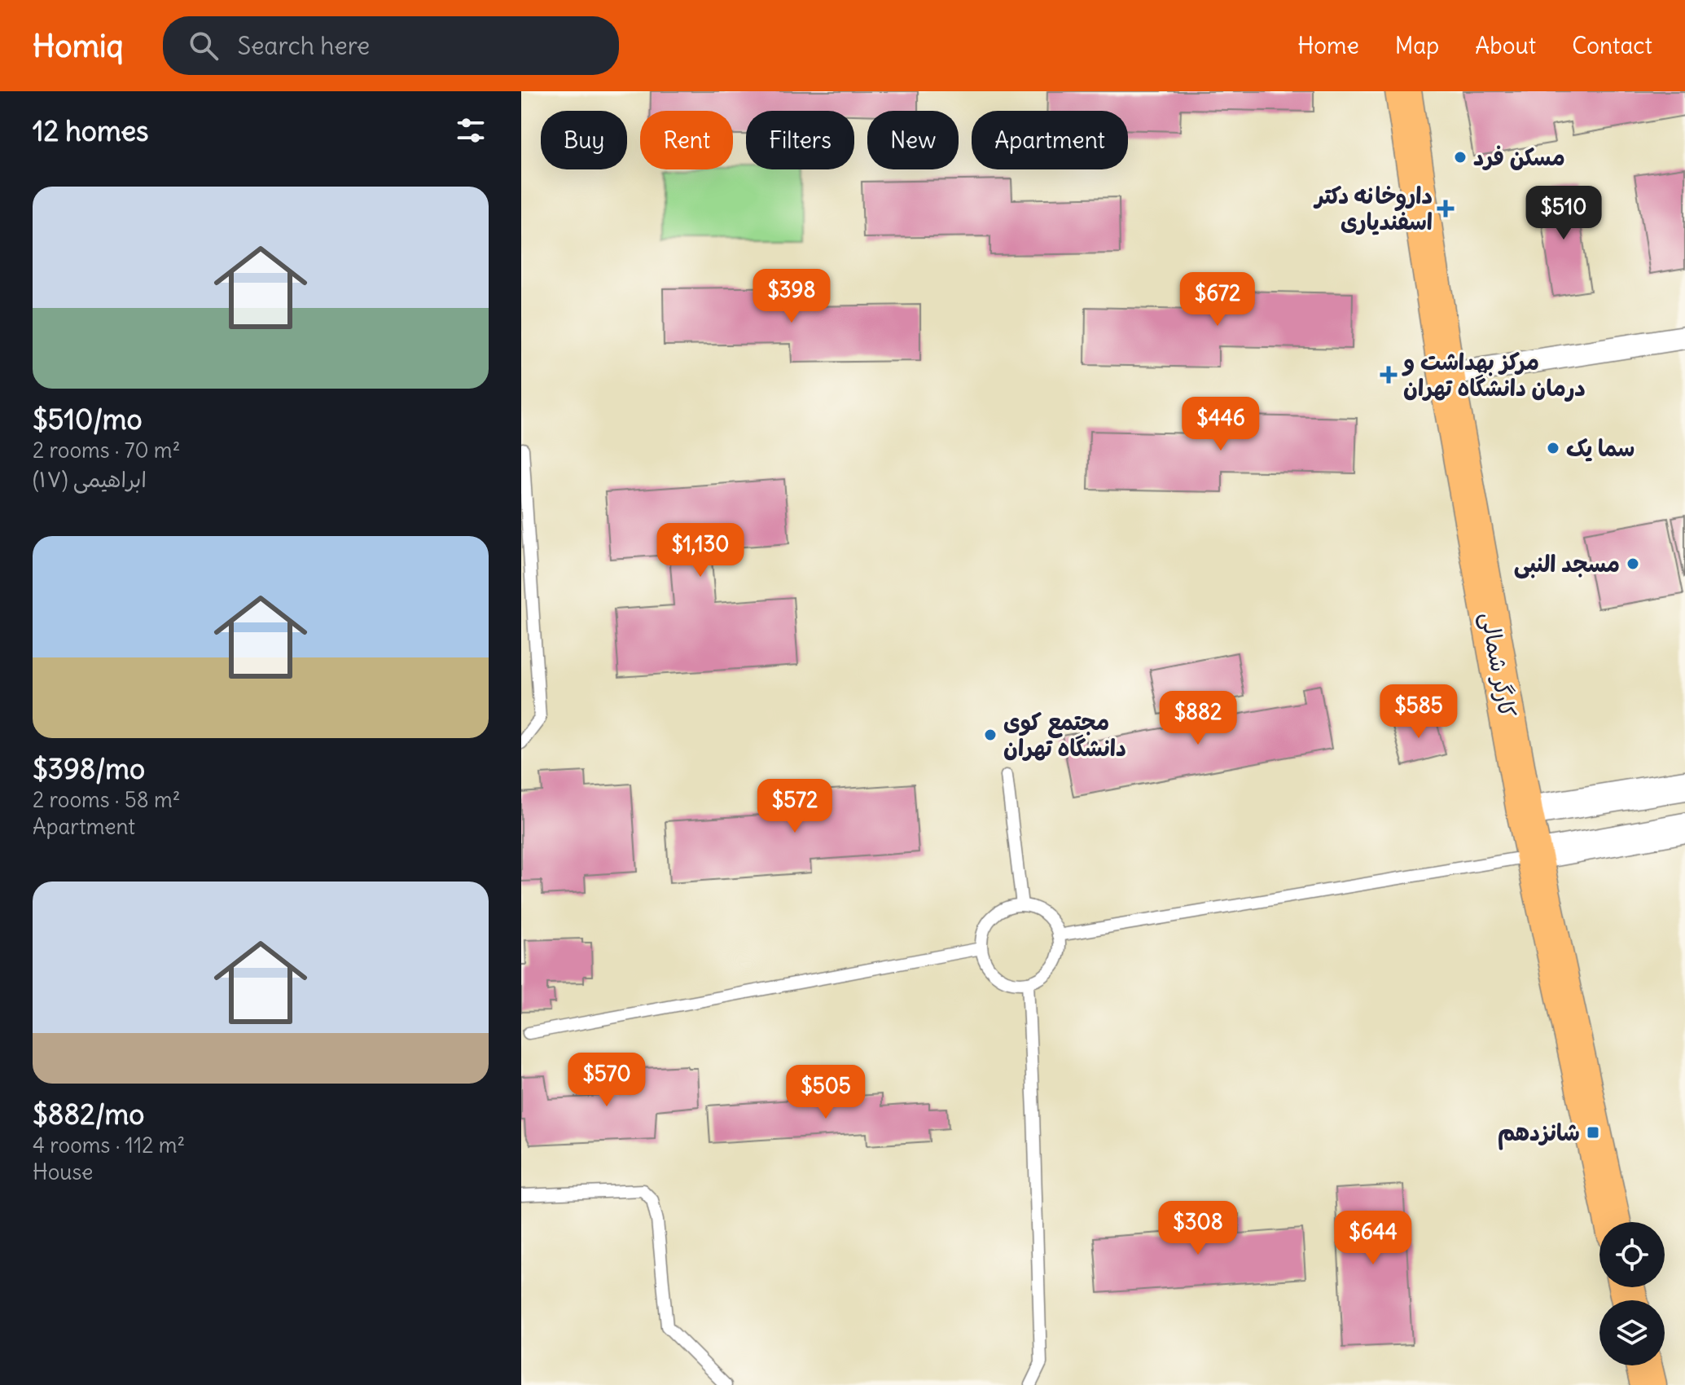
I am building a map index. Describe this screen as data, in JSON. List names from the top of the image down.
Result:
{
  "streets": {
    "main road": ["کارگر شمالی"]
  },
  "places": {
    "other": [
      "مسکن فرد",
      "سما یک",
      "مسجد النبی",
      "مجتمع کوی دانشگاه تهران"
    ],
    "health": ["داروخانه دکتر اسفندیاری", "مرکز بهداشت و درمان دانشگاه تهران"],
    "transit": ["شانزدهم"]
  },
  "page": {
    "header": "Homiq",
    "search": "Search here",
    "nav": [
      "Home",
      "Map",
      "About",
      "Contact"
    ],
    "heading": "12 homes",
    "chip": [
      "Buy",
      "Rent",
      "Filters",
      "New",
      "Apartment"
    ],
    "list": [
      {
        "name": "$510/mo",
        "note": "2 rooms · 70 m² · ابراهیمی (۱۷)"
      },
      {
        "name": "$398/mo",
        "note": "2 rooms · 58 m² · Apartment"
      },
      {
        "name": "$882/mo",
        "note": "4 rooms · 112 m² · House"
      }
    ],
    "price": [
      "$510",
      "$398",
      "$672",
      "$446",
      "$1,130",
      "$585",
      "$882",
      "$572",
      "$570",
      "$505",
      "$308",
      "$644"
    ]
  }
}
